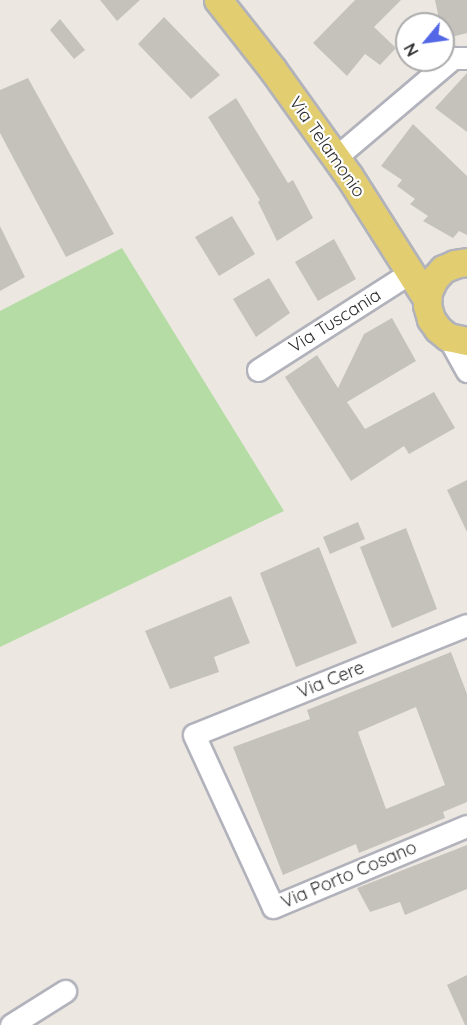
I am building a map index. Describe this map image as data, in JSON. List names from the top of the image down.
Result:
{
  "streets": {
    "main road": ["Via Telamonio"],
    "street": ["Via Tuscania", "Via Cere", "Via Porto Cosano"]
  },
  "crossings": [
    ["Via Telamonio", "Via Tuscania"],
    ["Via Cere", "Via Porto Cosano"]
  ],
  "north": "bottom left"
}
